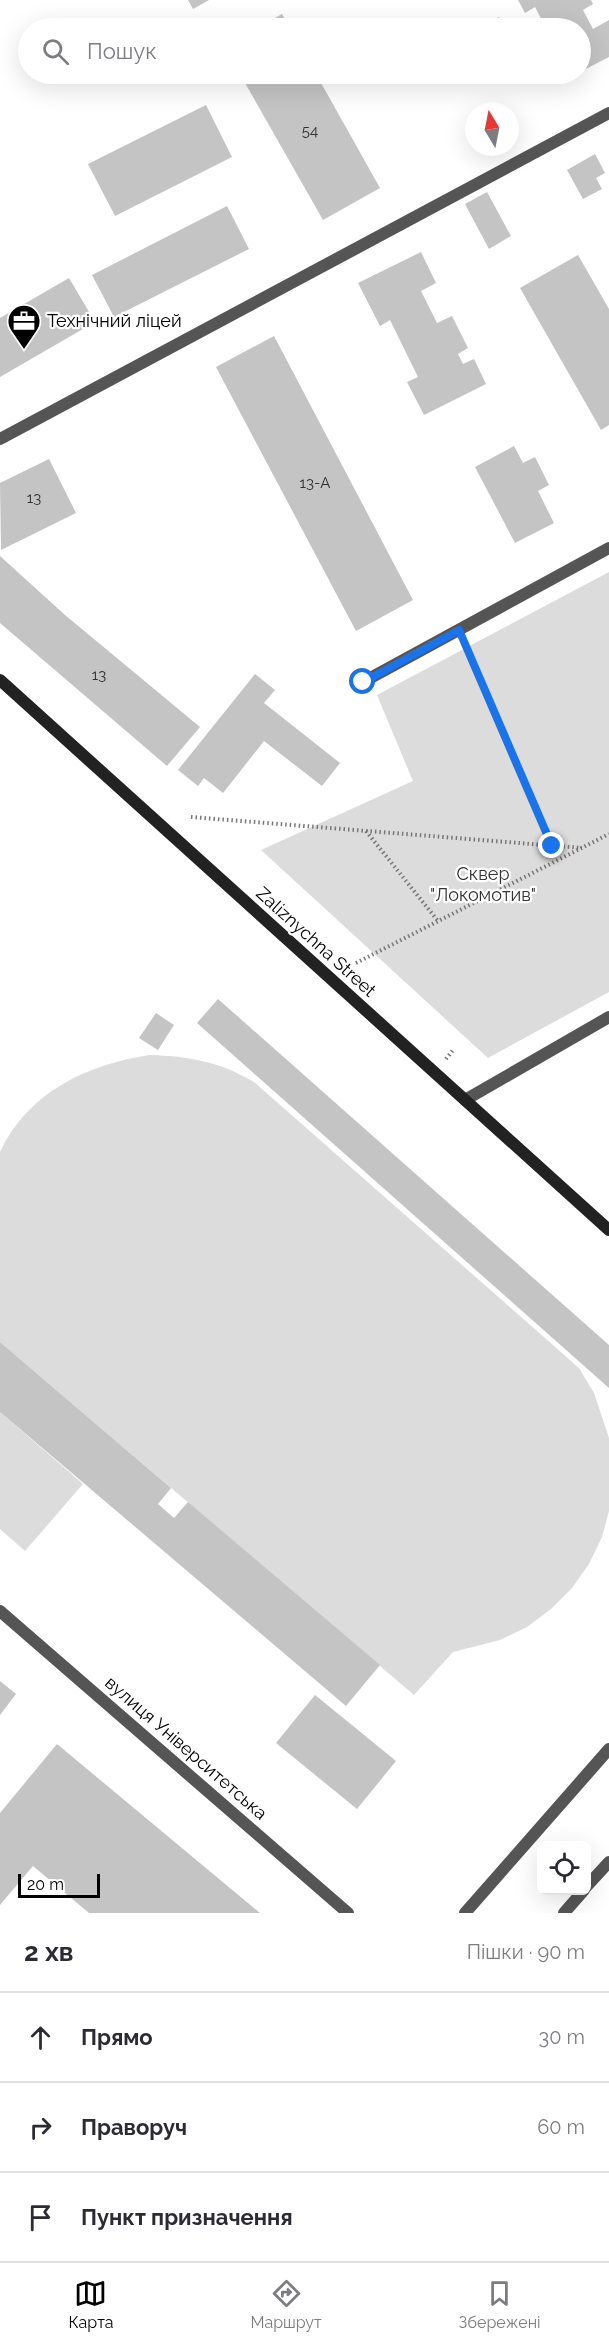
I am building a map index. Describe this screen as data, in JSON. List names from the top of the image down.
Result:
{
  "streets": {
    "street": ["Zaliznychna Street", "вулиця Університетська"]
  },
  "parks": ["Сквер \"Локомотив\""],
  "places": {
    "office": ["Технічний ліцей"]
  },
  "house_numbers": [
    "54",
    "13-А",
    "13",
    "13"
  ],
  "scale_bar": "20 m",
  "north": "top",
  "page": {
    "search": "Пошук",
    "scale": "20 m",
    "heading": ["2 хв", "Пішки · 90 m"],
    "list": [
      ["Прямо", "30 m"],
      ["Праворуч", "60 m"],
      "Пункт призначення"
    ],
    "nav": ["Карта", "Маршрут", "Збережені"]
  }
}
